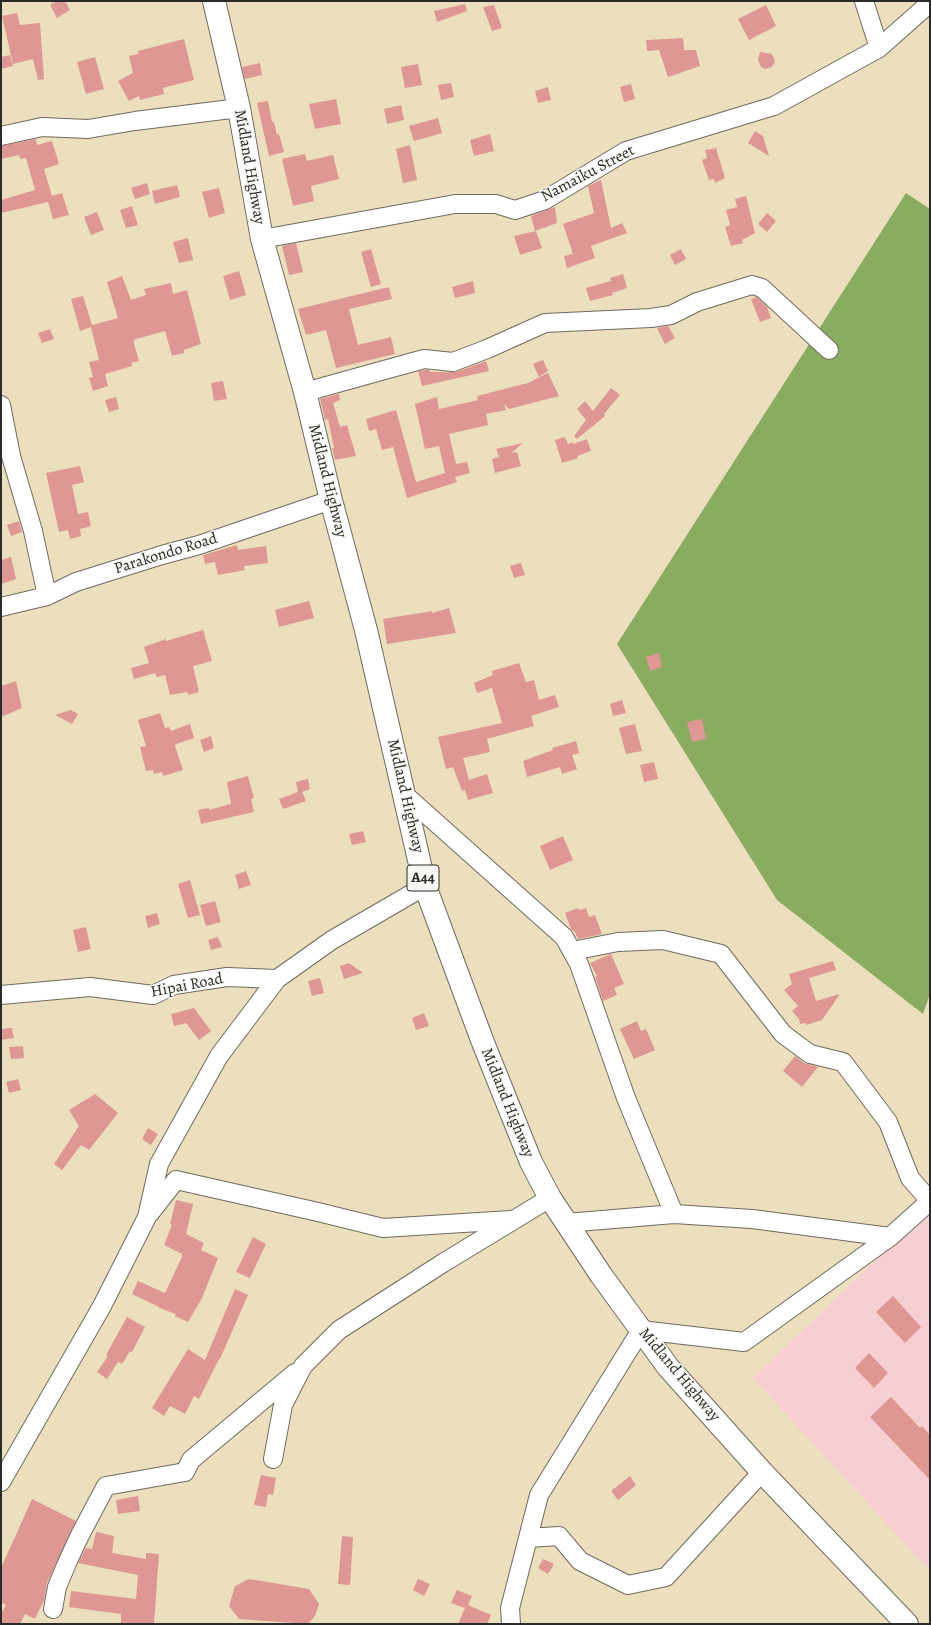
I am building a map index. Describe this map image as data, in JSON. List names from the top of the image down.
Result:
{
  "streets": {
    "main road": ["Midland Highway", "A44"],
    "street": ["Namaiku Street", "Parakondo Road", "Hipai Road"]
  },
  "crossings": [
    ["Midland Highway", "Namaiku Street"],
    ["Midland Highway", "Parakondo Road"]
  ]
}
